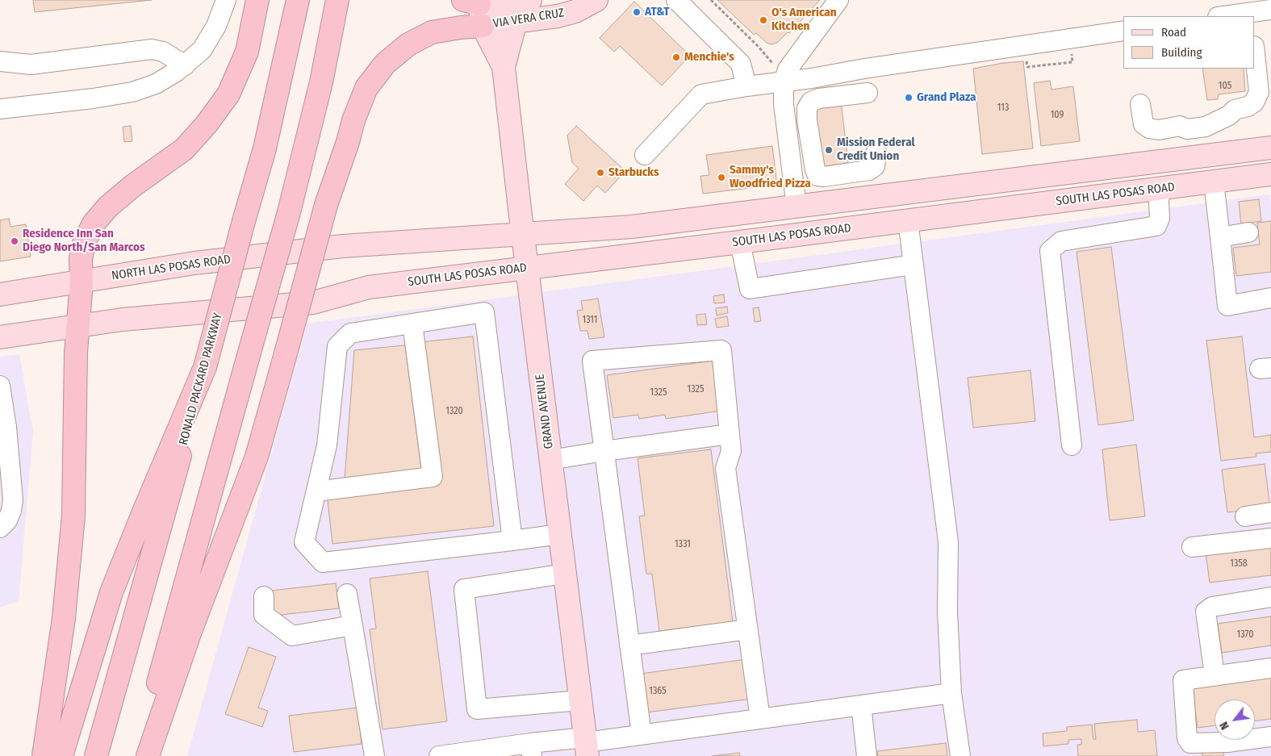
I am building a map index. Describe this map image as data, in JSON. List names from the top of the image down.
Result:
{
  "streets": {
    "highway": ["RONALD PACKARD PARKWAY"],
    "main road": [
      "VIA VERA CRUZ",
      "SOUTH LAS POSAS ROAD",
      "NORTH LAS POSAS ROAD",
      "GRAND AVENUE"
    ]
  },
  "crossings": [
    ["VIA VERA CRUZ", "GRAND AVENUE"],
    ["SOUTH LAS POSAS ROAD", "GRAND AVENUE"],
    ["NORTH LAS POSAS ROAD", "GRAND AVENUE"]
  ],
  "places": [
    "AT&T",
    "O's American Kitchen",
    "Menchie's",
    "Grand Plaza",
    "Mission Federal Credit Union",
    "Starbucks",
    "Sammy's Woodfried Pizza",
    "Residence Inn San Diego North/San Marcos"
  ],
  "house_numbers": [
    "105",
    "113",
    "109",
    "1311",
    "1325",
    "1325",
    "1320",
    "1331",
    "1358",
    "1370",
    "1365"
  ],
  "legend": ["Road", "Building"],
  "north": "bottom left"
}
